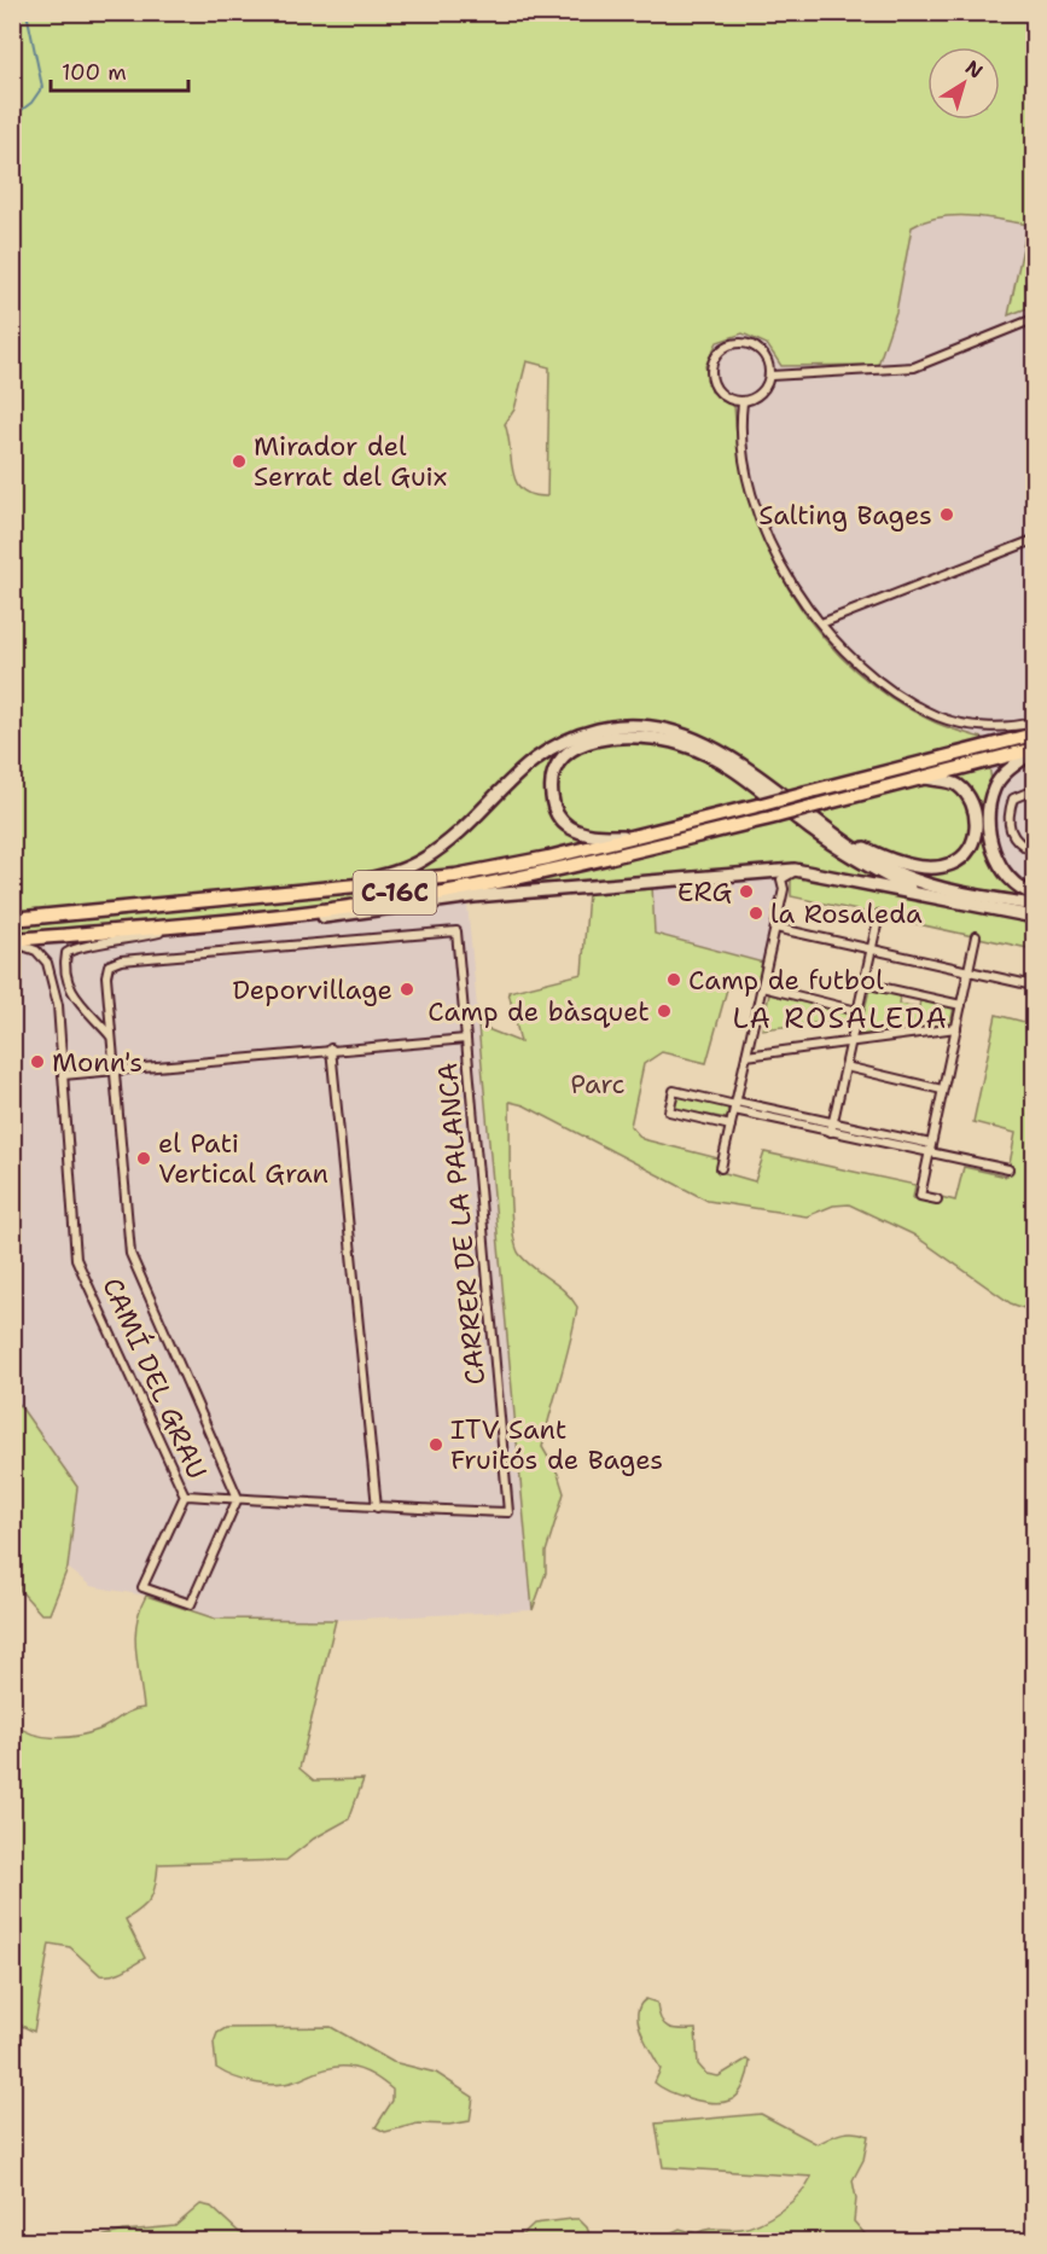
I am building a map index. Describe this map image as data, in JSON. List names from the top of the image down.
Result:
{
  "streets": {
    "main road": ["C-16C"],
    "street": ["CARRER DE LA PALANCA", "CAMÍ DEL GRAU"]
  },
  "crossings": [
    ["C-16C", "CAMÍ DEL GRAU"],
    ["CARRER DE LA PALANCA", "CAMÍ DEL GRAU"]
  ],
  "districts": ["LA ROSALEDA"],
  "parks": ["Parc"],
  "places": [
    "Mirador del Serrat del Guix",
    "Salting Bages",
    "ERG",
    "la Rosaleda",
    "Camp de futbol",
    "Deporvillage",
    "Camp de bàsquet",
    "Monn's",
    "el Pati Vertical Gran",
    "ITV Sant Fruitós de Bages"
  ],
  "scale_bar": "100 m",
  "north": "top right"
}
